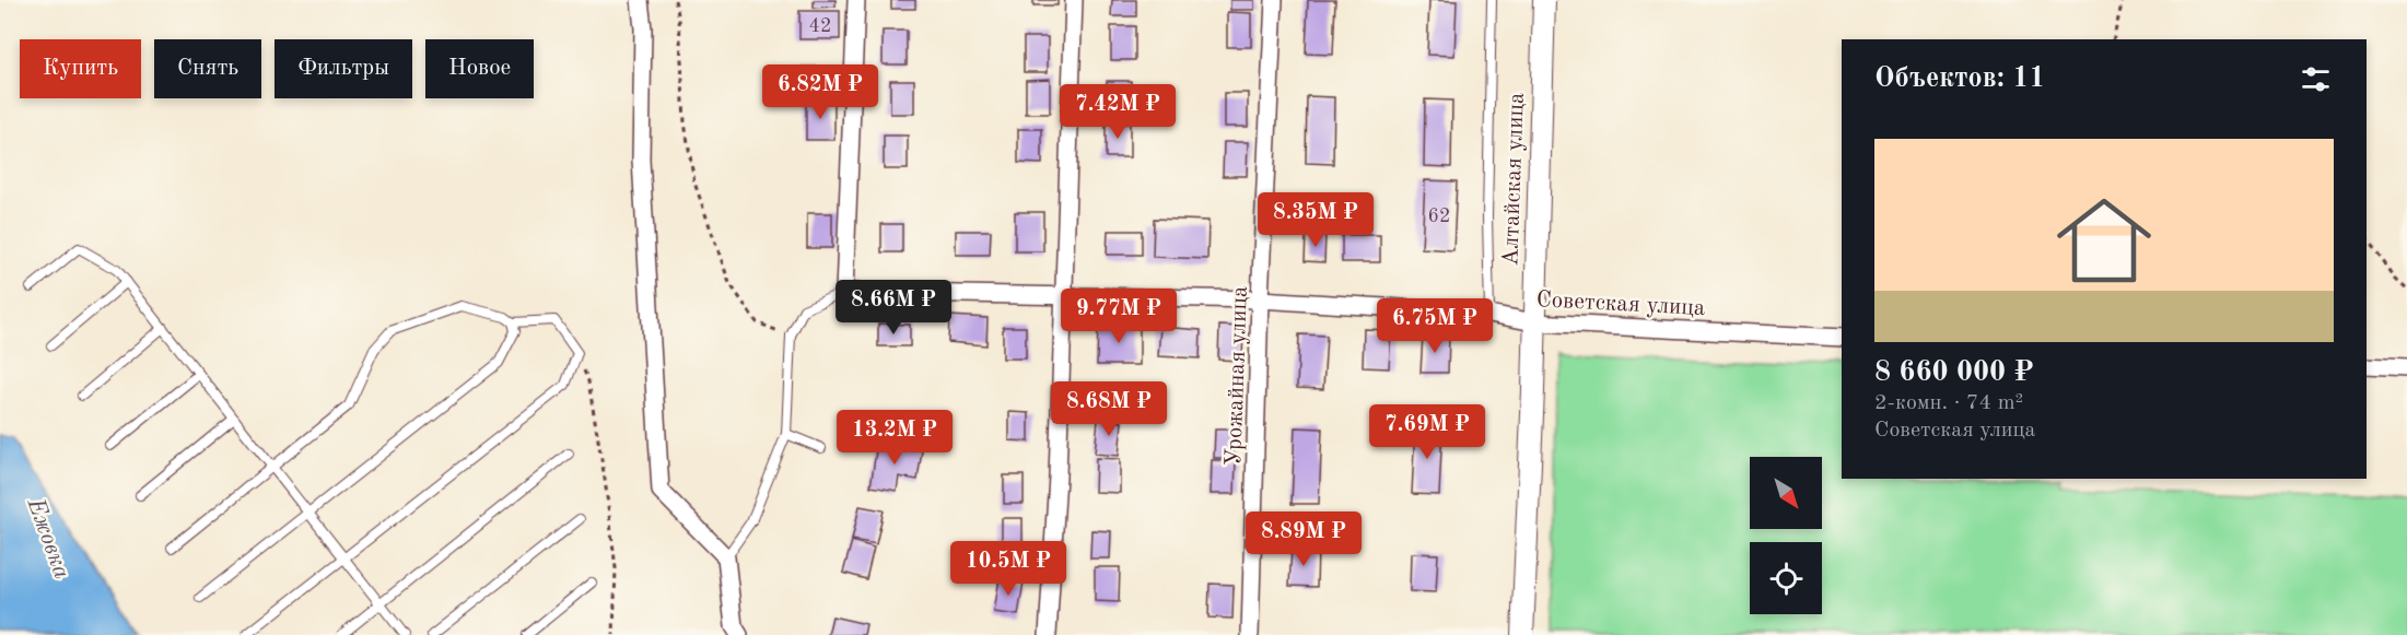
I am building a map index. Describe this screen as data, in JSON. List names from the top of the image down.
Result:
{
  "streets": {
    "main road": ["Алтайская улица"],
    "street": ["Советская улица", "Урожайная улица"]
  },
  "crossings": [
    ["Алтайская улица", "Советская улица"],
    ["Советская улица", "Урожайная улица"]
  ],
  "water": ["Ежовка"],
  "house_numbers": ["42", "62"],
  "north": "bottom right",
  "page": {
    "chip": [
      "Купить",
      "Снять",
      "Фильтры",
      "Новое"
    ],
    "heading": "Объектов: 11",
    "price": [
      "6.82M ₽",
      "7.42M ₽",
      "8.35M ₽",
      "8.66M ₽",
      "9.77M ₽",
      "6.75M ₽",
      "8.68M ₽",
      "7.69M ₽",
      "13.2M ₽",
      "8.89M ₽",
      "10.5M ₽"
    ],
    "list": [
      {
        "name": "8 660 000 ₽",
        "note": "2-комн. · 74 m² · Советская улица"
      }
    ]
  }
}
